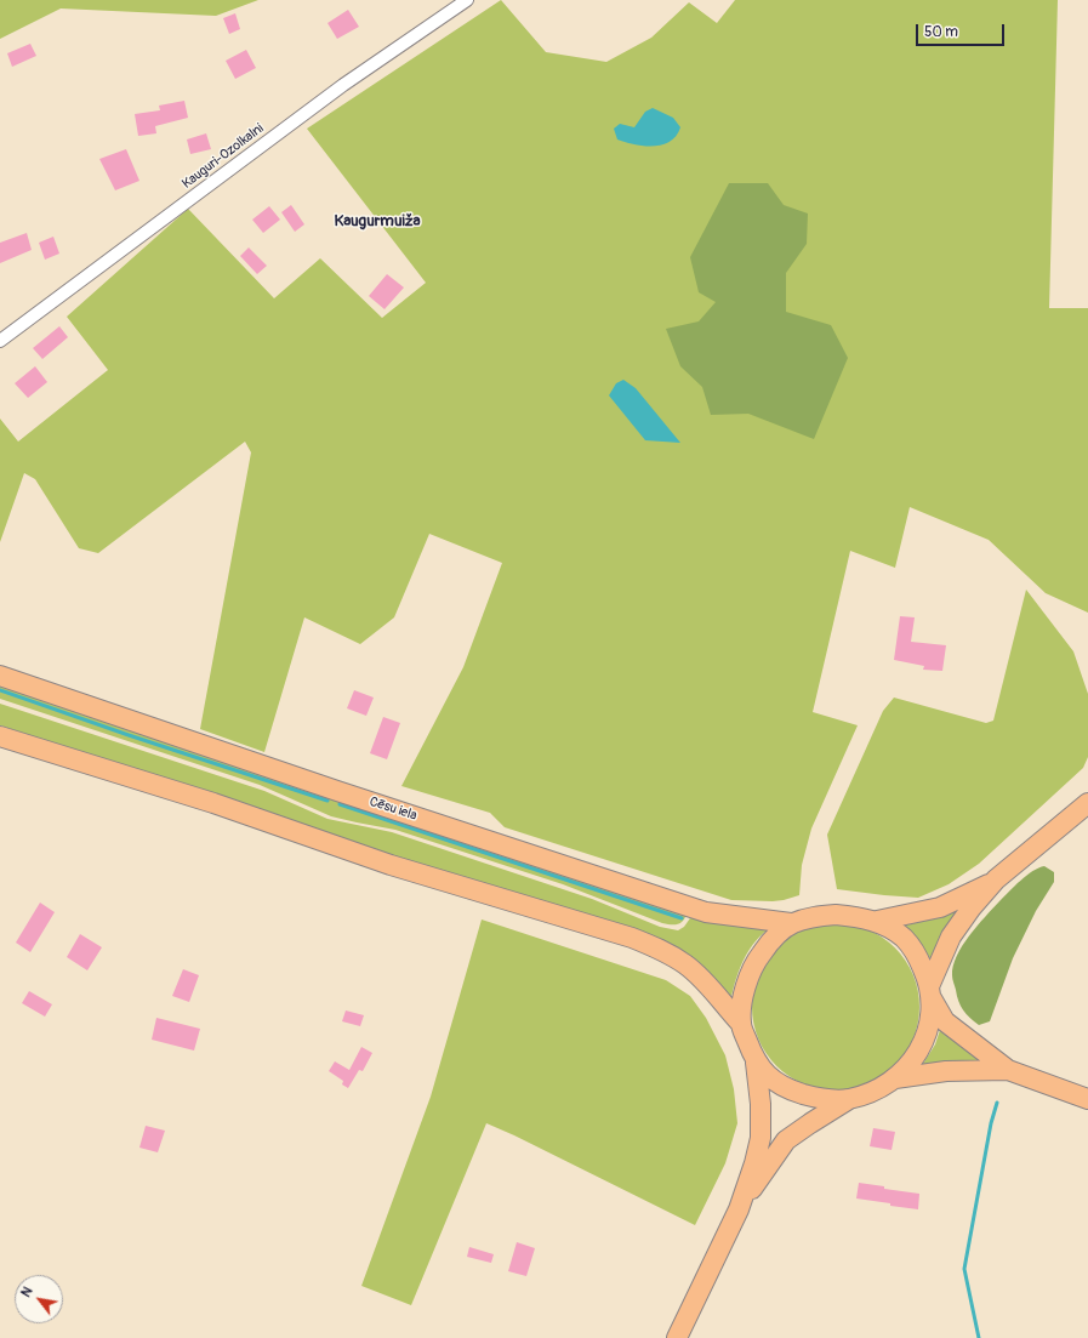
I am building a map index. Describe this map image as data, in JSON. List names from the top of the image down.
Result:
{
  "streets": {
    "main road": ["Cēsu iela"],
    "street": ["Kauguri-Ozolkalni"]
  },
  "districts": ["Kaugurmuiža"],
  "scale_bar": "50 m",
  "north": "top left"
}
